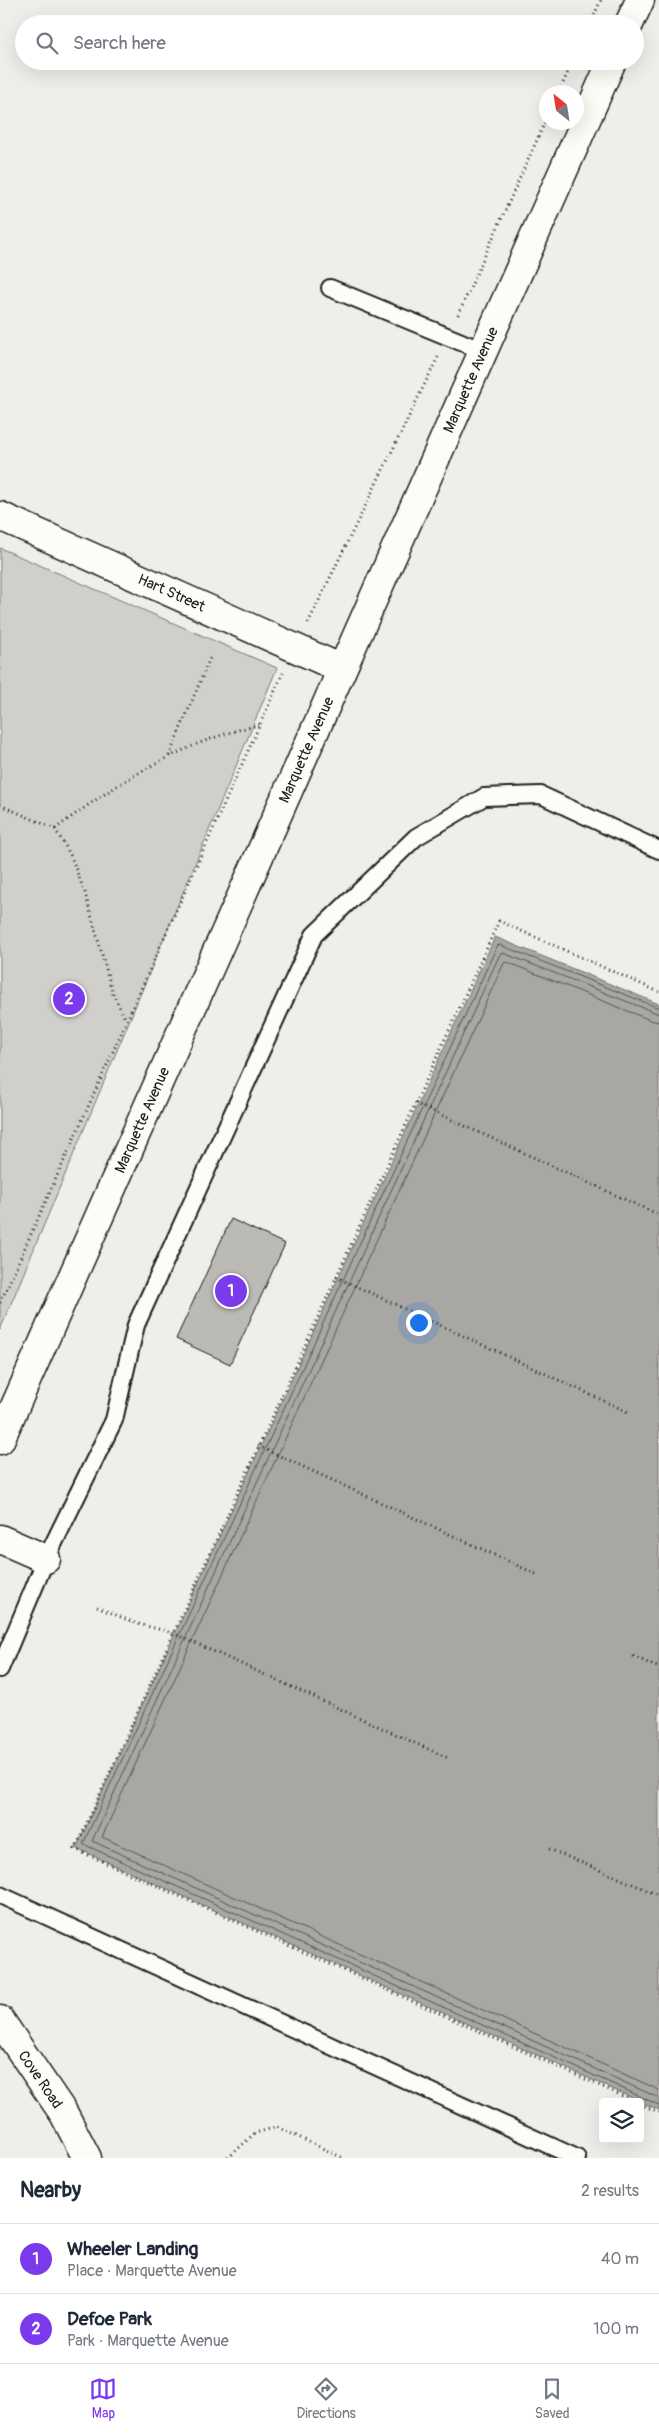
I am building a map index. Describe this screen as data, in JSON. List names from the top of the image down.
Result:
{
  "streets": {
    "street": ["Marquette Avenue", "Hart Street", "Cove Road"]
  },
  "crossings": [
    ["Marquette Avenue", "Hart Street"]
  ],
  "north": "top left",
  "page": {
    "search": "Search here",
    "pins": ["2", "1"],
    "heading": ["Nearby", "2 results"],
    "list": [
      {
        "mark": "1",
        "name": "Wheeler Landing",
        "note": "Place · Marquette Avenue",
        "value": "40 m"
      },
      {
        "mark": "2",
        "name": "Defoe Park",
        "note": "Park · Marquette Avenue",
        "value": "100 m"
      }
    ],
    "nav": ["Map", "Directions", "Saved"]
  }
}
